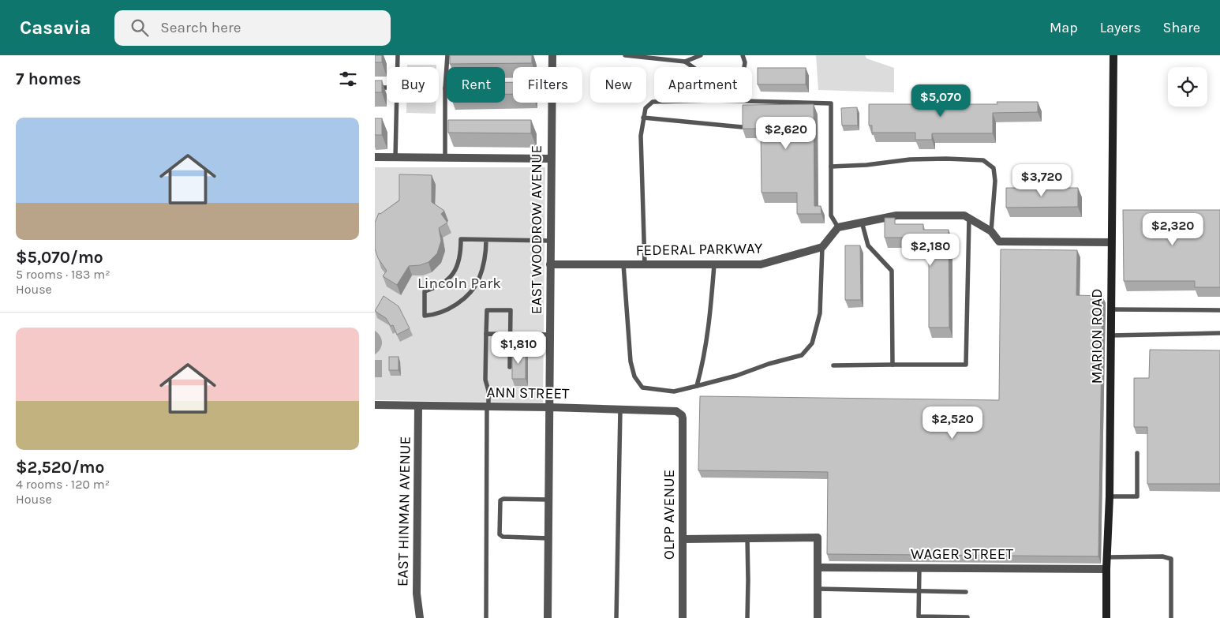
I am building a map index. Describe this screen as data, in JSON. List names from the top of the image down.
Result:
{
  "streets": {
    "street": [
      "EAST WOODROW AVENUE",
      "FEDERAL PARKWAY",
      "MARION ROAD",
      "ANN STREET",
      "EAST HINMAN AVENUE",
      "OLPP AVENUE",
      "WAGER STREET"
    ]
  },
  "crossings": [
    ["EAST WOODROW AVENUE", "FEDERAL PARKWAY"],
    ["EAST WOODROW AVENUE", "ANN STREET"],
    ["MARION ROAD", "WAGER STREET"],
    ["ANN STREET", "EAST HINMAN AVENUE"],
    ["ANN STREET", "OLPP AVENUE"]
  ],
  "parks": ["Lincoln Park"],
  "page": {
    "header": "Casavia",
    "search": "Search here",
    "nav": ["Map", "Layers", "Share"],
    "heading": "7 homes",
    "chip": [
      "Buy",
      "Rent",
      "Filters",
      "New",
      "Apartment"
    ],
    "price": [
      "$5,070",
      "$2,620",
      "$3,720",
      "$2,320",
      "$2,180",
      "$1,810",
      "$2,520"
    ],
    "list": [
      {
        "name": "$5,070/mo",
        "note": "5 rooms · 183 m² · House"
      },
      {
        "name": "$2,520/mo",
        "note": "4 rooms · 120 m² · House"
      }
    ]
  }
}
